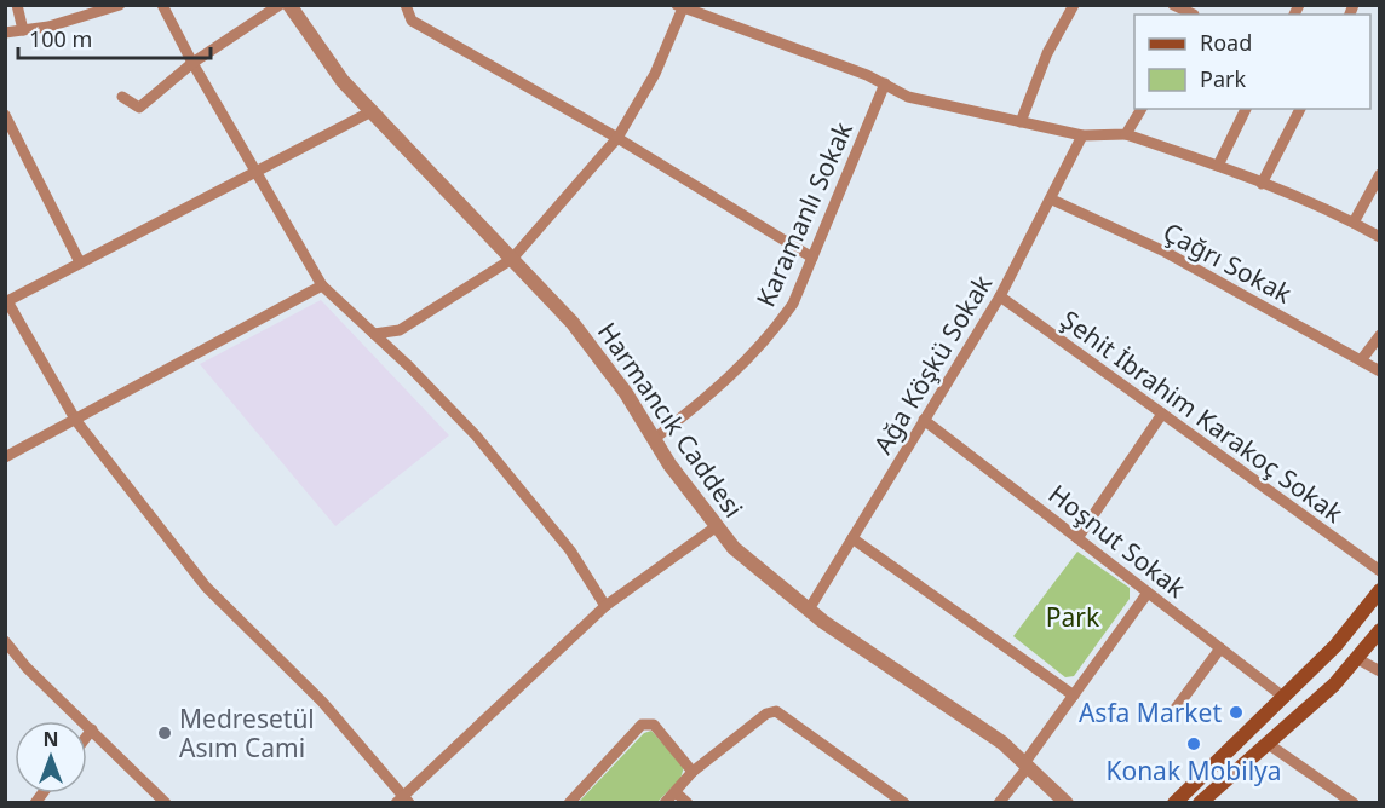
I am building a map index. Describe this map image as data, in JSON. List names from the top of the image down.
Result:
{
  "streets": {
    "street": [
      "Karamanlı Sokak",
      "Çağrı Sokak",
      "Ağa Köşkü Sokak",
      "Şehit İbrahim Karakoç Sokak",
      "Harmancık Caddesi",
      "Hoşnut Sokak"
    ]
  },
  "crossings": [
    ["Karamanlı Sokak", "Harmancık Caddesi"],
    ["Çağrı Sokak", "Ağa Köşkü Sokak"],
    ["Ağa Köşkü Sokak", "Şehit İbrahim Karakoç Sokak"],
    ["Ağa Köşkü Sokak", "Harmancık Caddesi"],
    ["Ağa Köşkü Sokak", "Hoşnut Sokak"]
  ],
  "parks": ["Park"],
  "places": ["Asfa Market", "Medresetül Asım Cami", "Konak Mobilya"],
  "legend": ["Road", "Park"],
  "scale_bar": "100 m",
  "north": "top"
}
